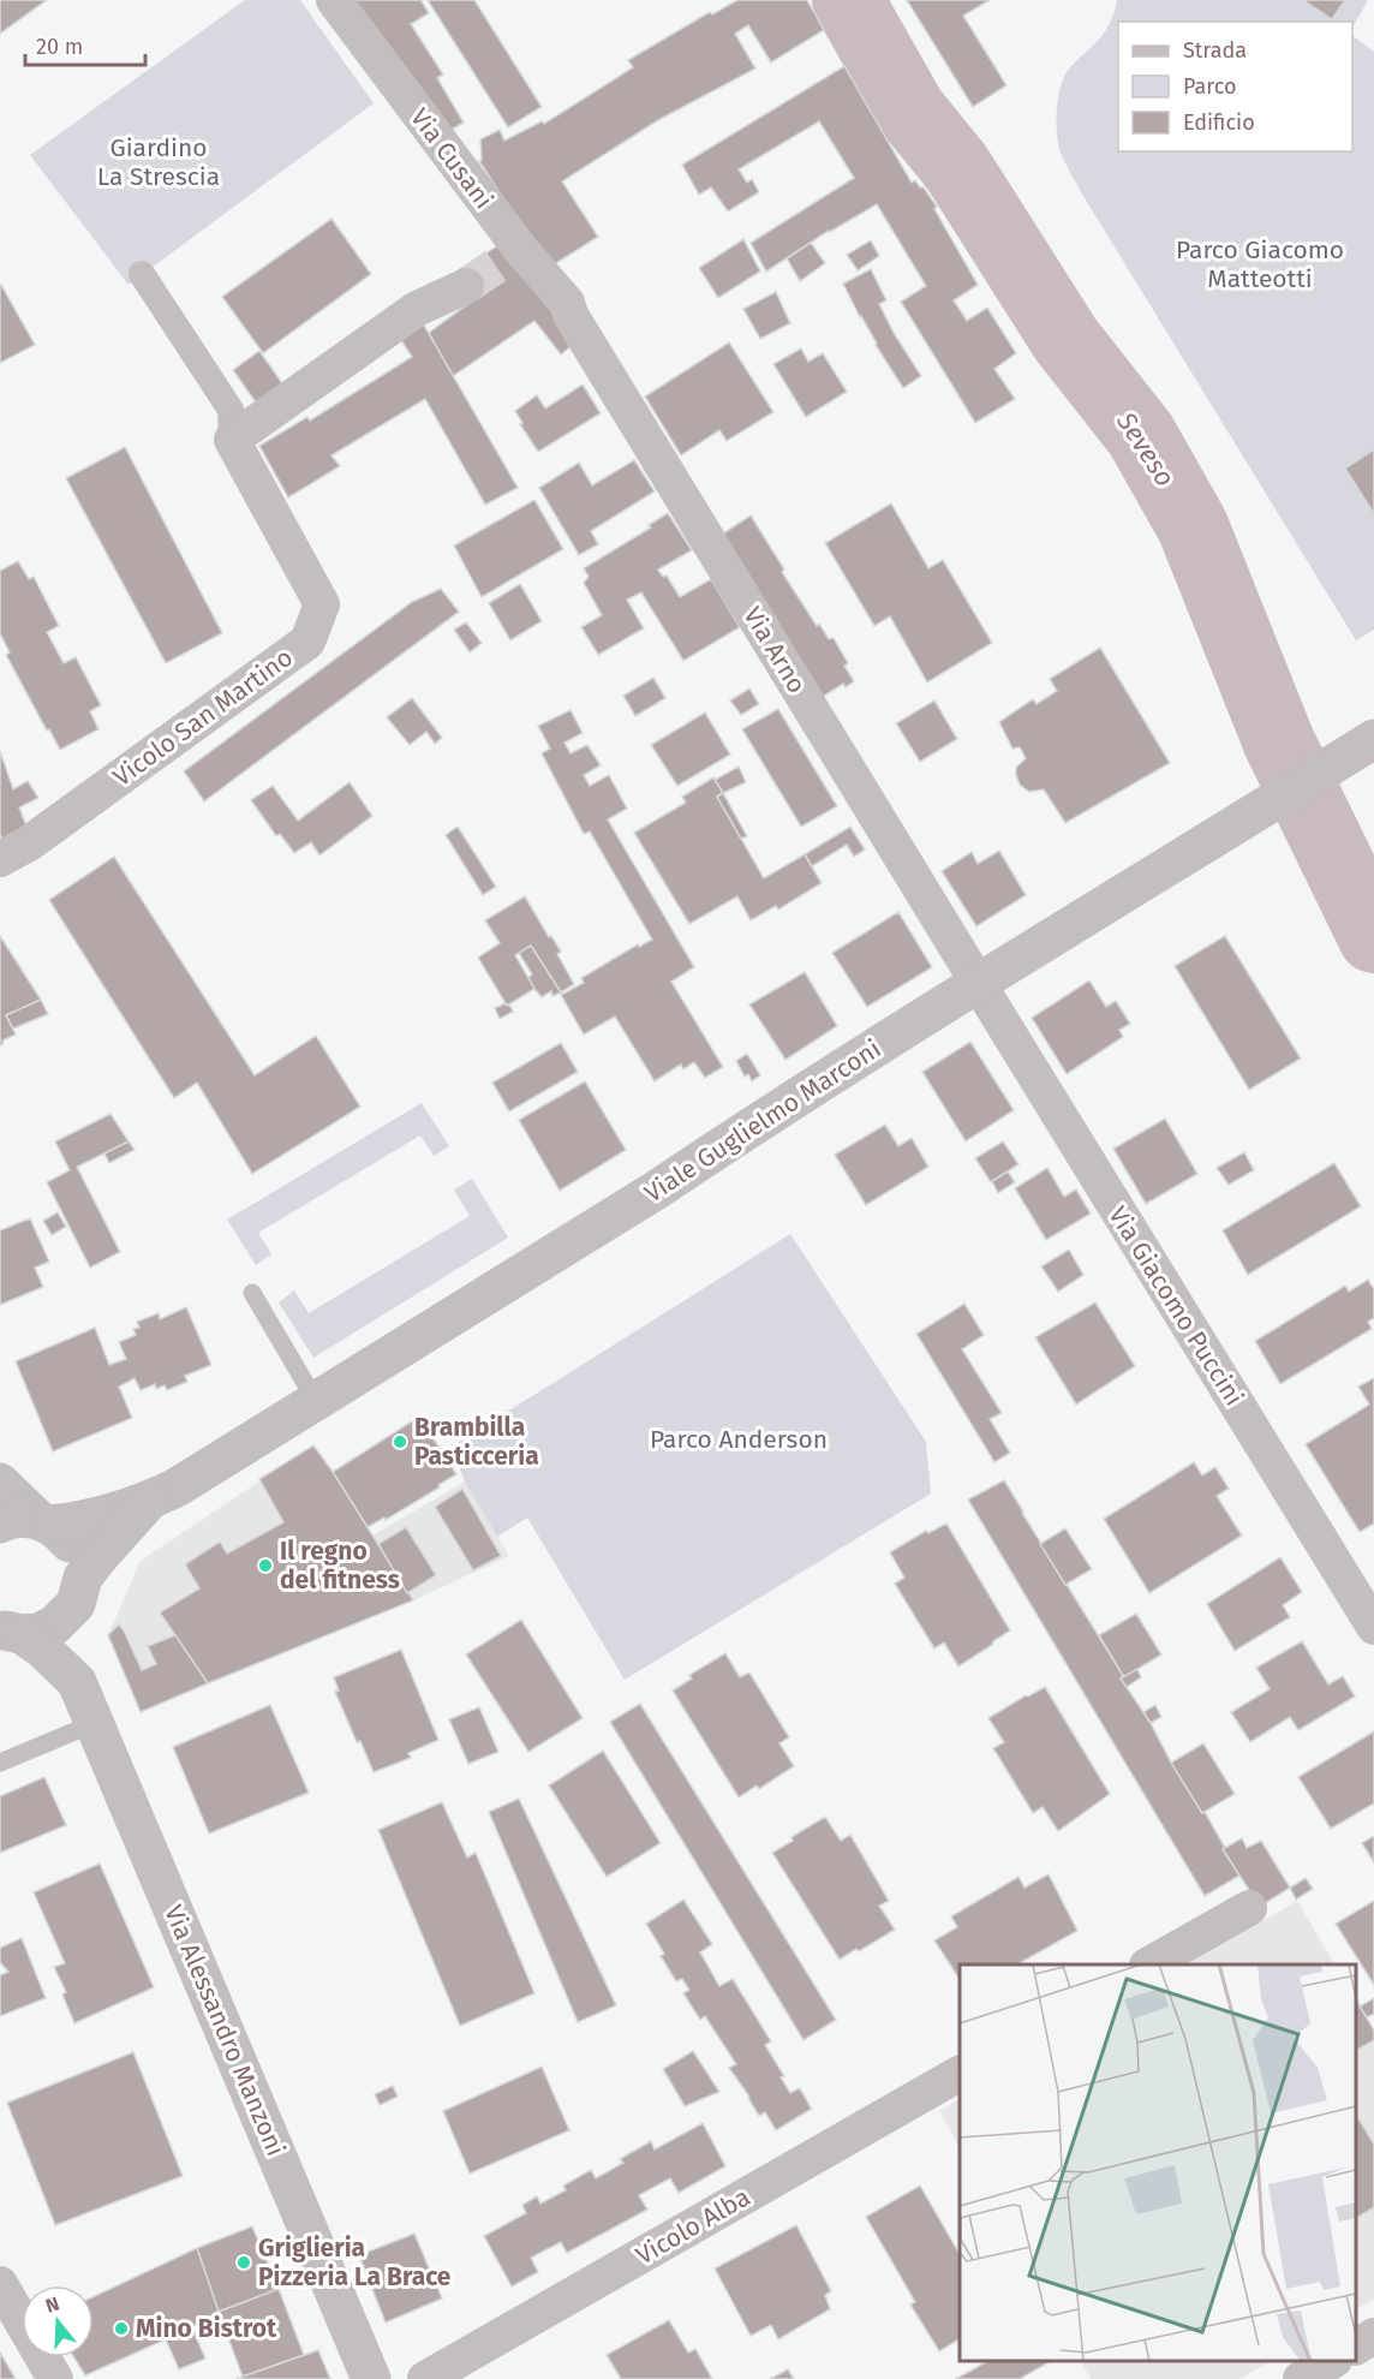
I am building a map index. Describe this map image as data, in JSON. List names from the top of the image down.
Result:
{
  "streets": {
    "street": [
      "Via Cusani",
      "Via Arno",
      "Vicolo San Martino",
      "Viale Guglielmo Marconi",
      "Via Giacomo Puccini",
      "Via Alessandro Manzoni",
      "Vicolo Alba"
    ]
  },
  "crossings": [
    ["Via Cusani", "Via Arno"],
    ["Via Arno", "Viale Guglielmo Marconi"],
    ["Via Arno", "Via Giacomo Puccini"],
    ["Viale Guglielmo Marconi", "Via Giacomo Puccini"]
  ],
  "water": ["Seveso"],
  "parks": ["Giardino La Strescia", "Parco Giacomo Matteotti", "Parco Anderson"],
  "places": [
    "Brambilla Pasticceria",
    "Il regno del fitness",
    "Griglieria Pizzeria La Brace",
    "Mino Bistrot"
  ],
  "legend": ["Strada", "Parco", "Edificio"],
  "scale_bar": "20 m",
  "north": "top"
}
